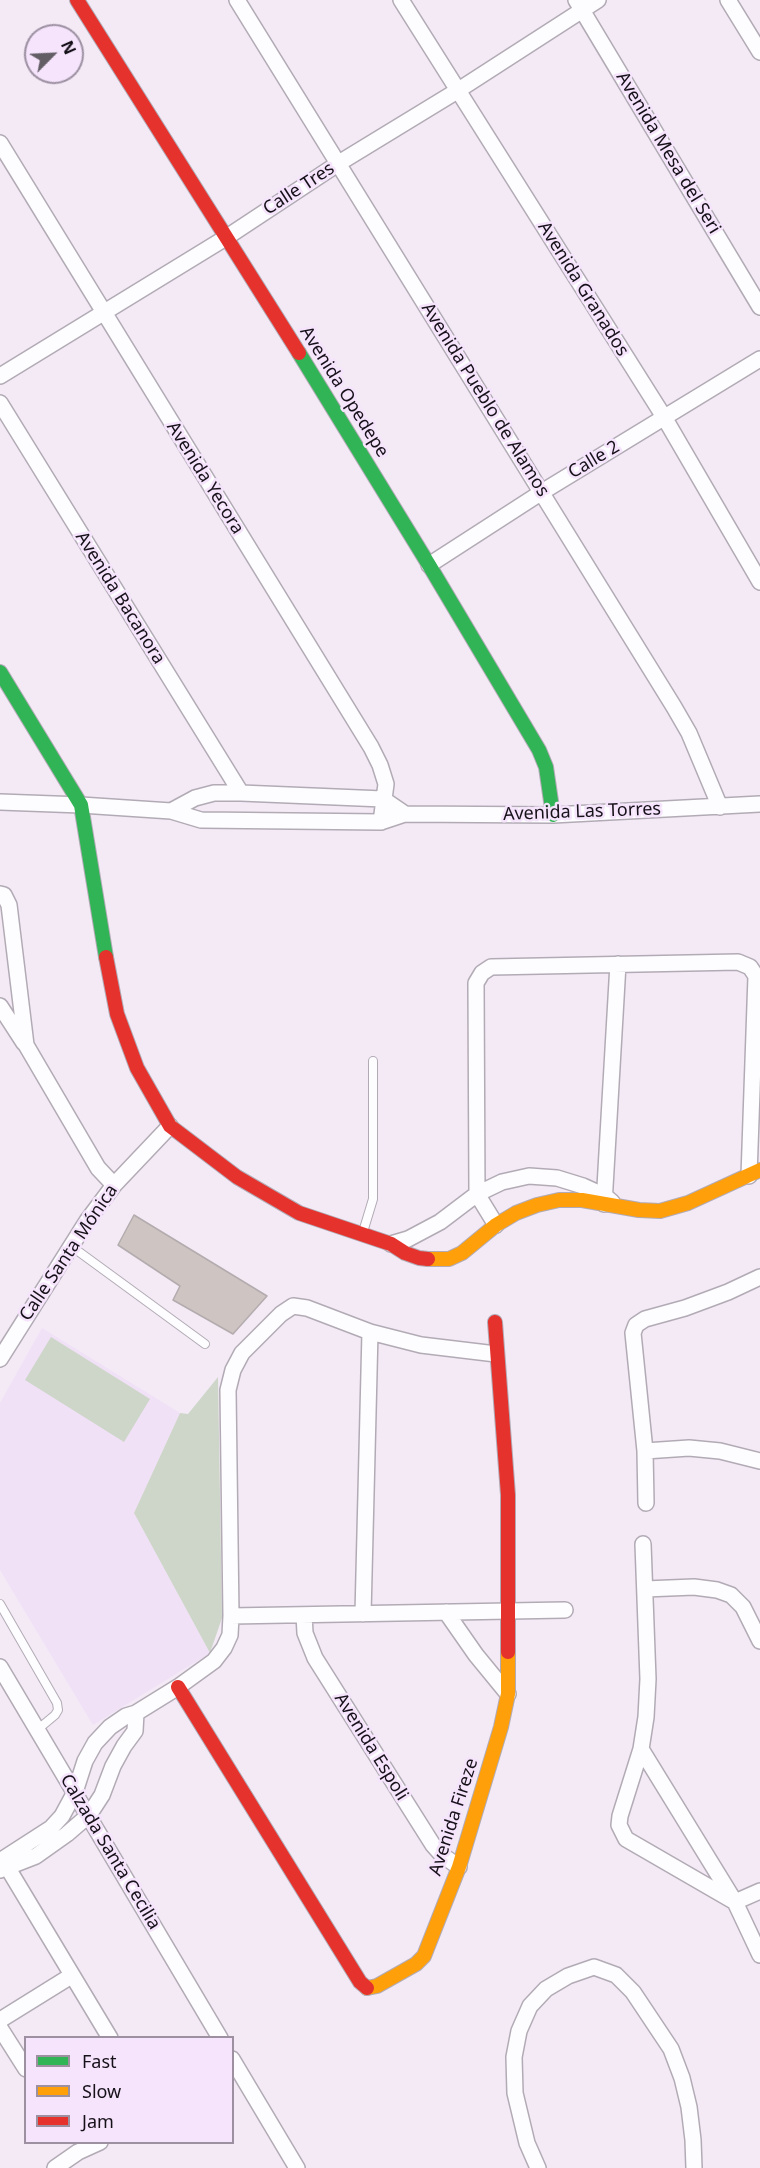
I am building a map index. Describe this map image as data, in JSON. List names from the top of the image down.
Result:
{
  "streets": {
    "street": [
      "Avenida Mesa del Seri",
      "Calle Tres",
      "Avenida Granados",
      "Avenida Opedepe",
      "Avenida Pueblo de Alamos",
      "Calle 2",
      "Avenida Yecora",
      "Avenida Bacanora",
      "Avenida Las Torres",
      "Calle Santa Mónica",
      "Avenida Espoli",
      "Avenida Fireze",
      "Calzada Santa Cecilia"
    ]
  },
  "crossings": [
    ["Avenida Mesa del Seri", "Calle Tres"],
    ["Calle Tres", "Avenida Granados"],
    ["Calle Tres", "Avenida Opedepe"],
    ["Calle Tres", "Avenida Pueblo de Alamos"],
    ["Calle Tres", "Avenida Yecora"],
    ["Avenida Granados", "Calle 2"],
    ["Avenida Opedepe", "Calle 2"],
    ["Avenida Opedepe", "Avenida Las Torres"],
    ["Avenida Pueblo de Alamos", "Calle 2"],
    ["Avenida Pueblo de Alamos", "Avenida Las Torres"],
    ["Avenida Yecora", "Avenida Las Torres"],
    ["Avenida Espoli", "Avenida Fireze"]
  ],
  "legend": ["Fast", "Slow", "Jam"],
  "north": "top right"
}
